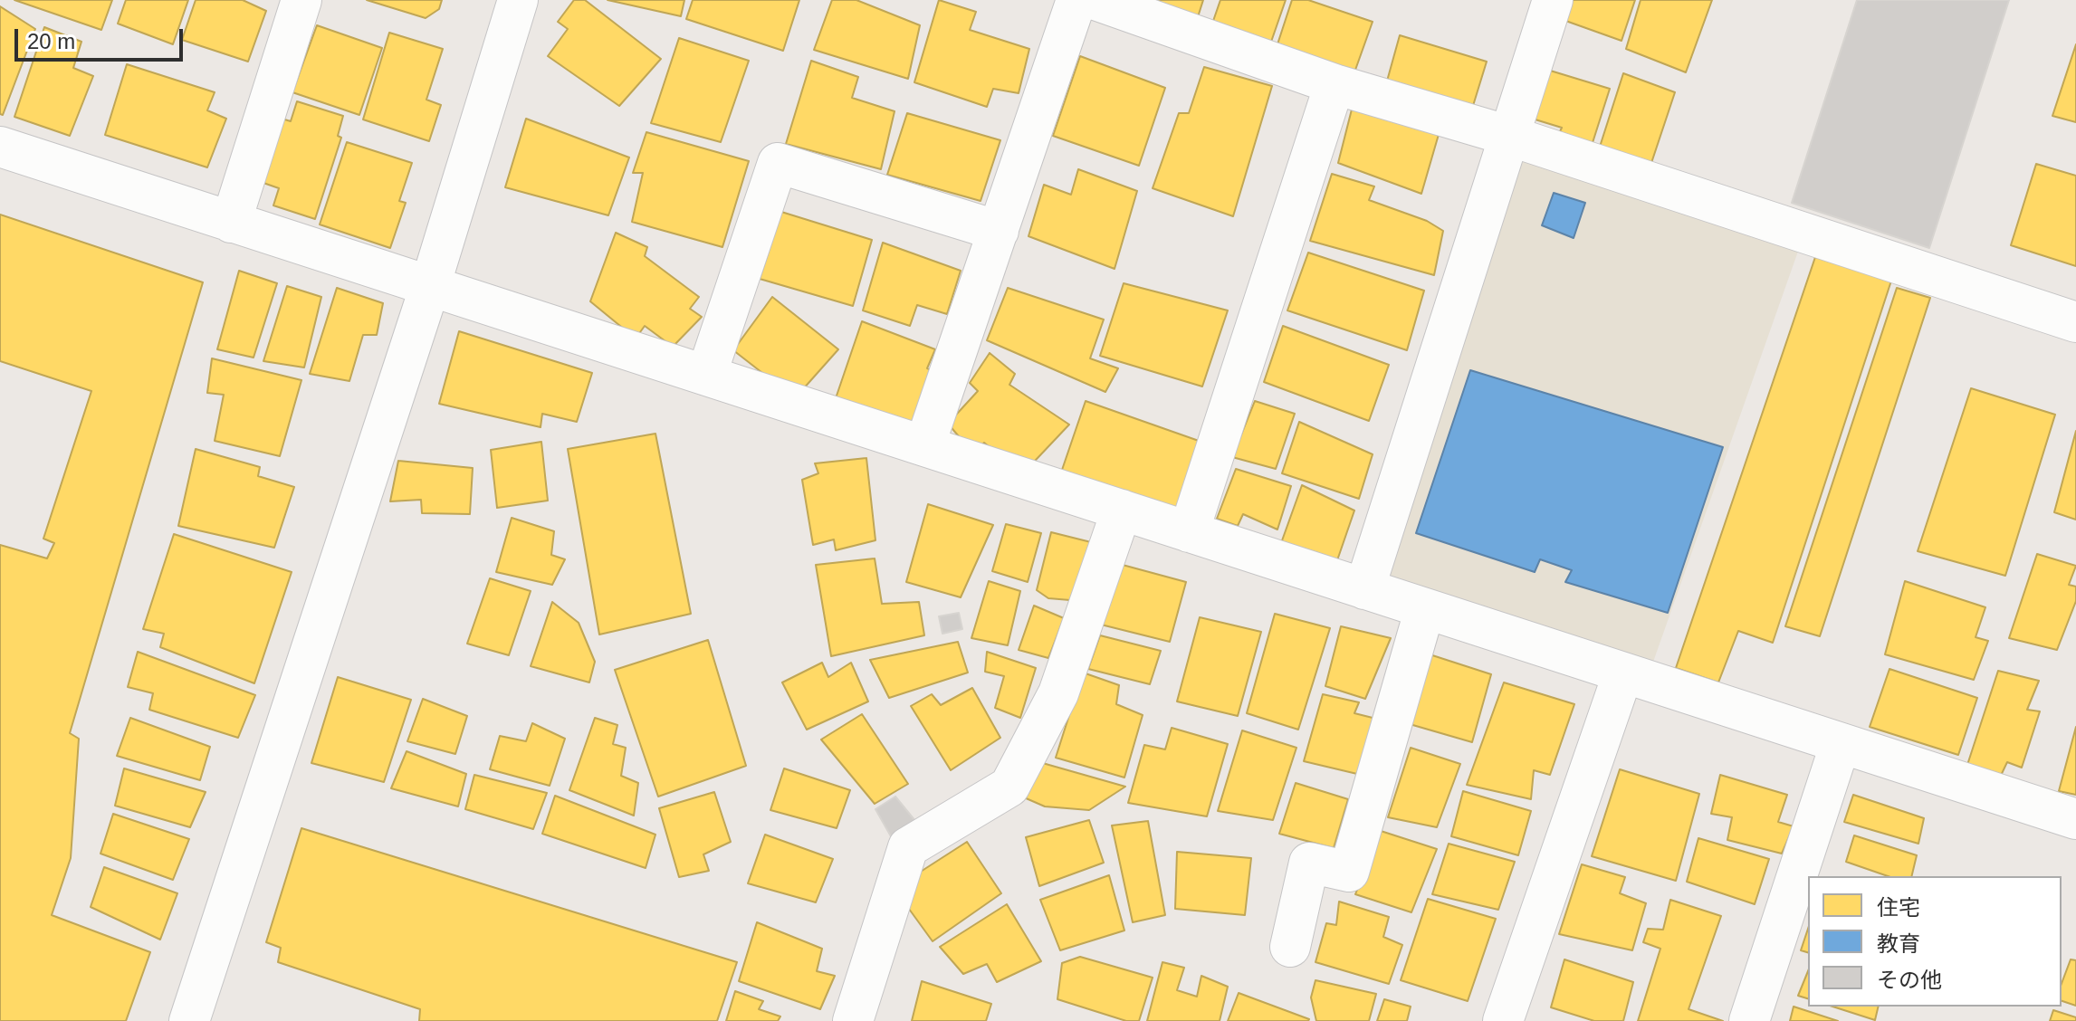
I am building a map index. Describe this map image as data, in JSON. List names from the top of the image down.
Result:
{
  "legend": ["住宅", "教育", "その他"],
  "scale_bar": "20 m"
}
